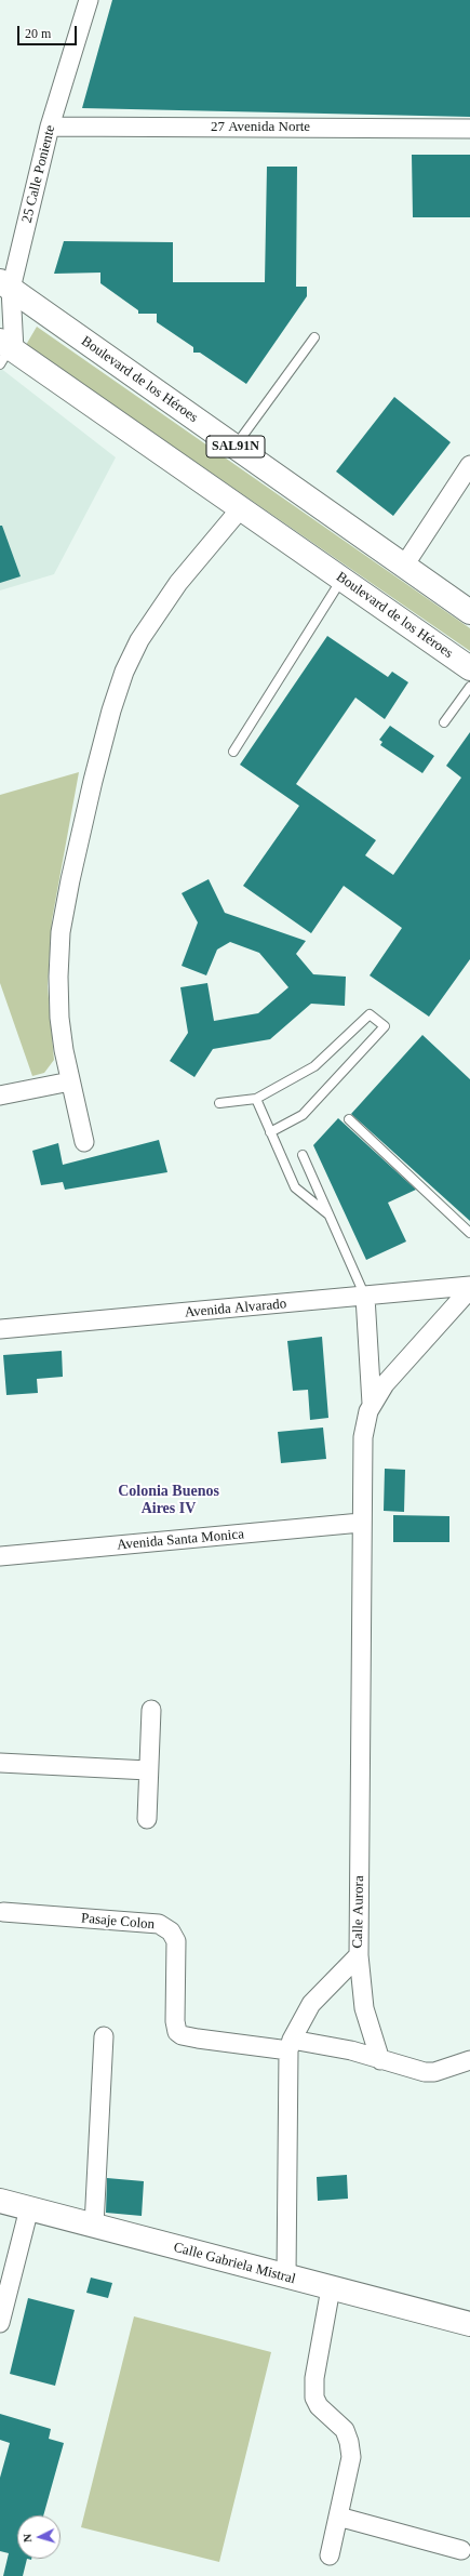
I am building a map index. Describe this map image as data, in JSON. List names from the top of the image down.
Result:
{
  "streets": {
    "main road": ["Boulevard de los Héroes", "SAL91N", "Calle Gabriela Mistral"],
    "street": [
      "27 Avenida Norte",
      "25 Calle Poniente",
      "Avenida Alvarado",
      "Avenida Santa Monica",
      "Calle Aurora",
      "Pasaje Colon"
    ]
  },
  "crossings": [
    ["27 Avenida Norte", "25 Calle Poniente"],
    ["25 Calle Poniente", "Boulevard de los Héroes"],
    ["Avenida Santa Monica", "Calle Aurora"],
    ["Calle Aurora", "Pasaje Colon"],
    ["Calle Aurora", "Calle Gabriela Mistral"]
  ],
  "districts": ["Colonia Buenos Aires IV"],
  "scale_bar": "20 m",
  "north": "left"
}
